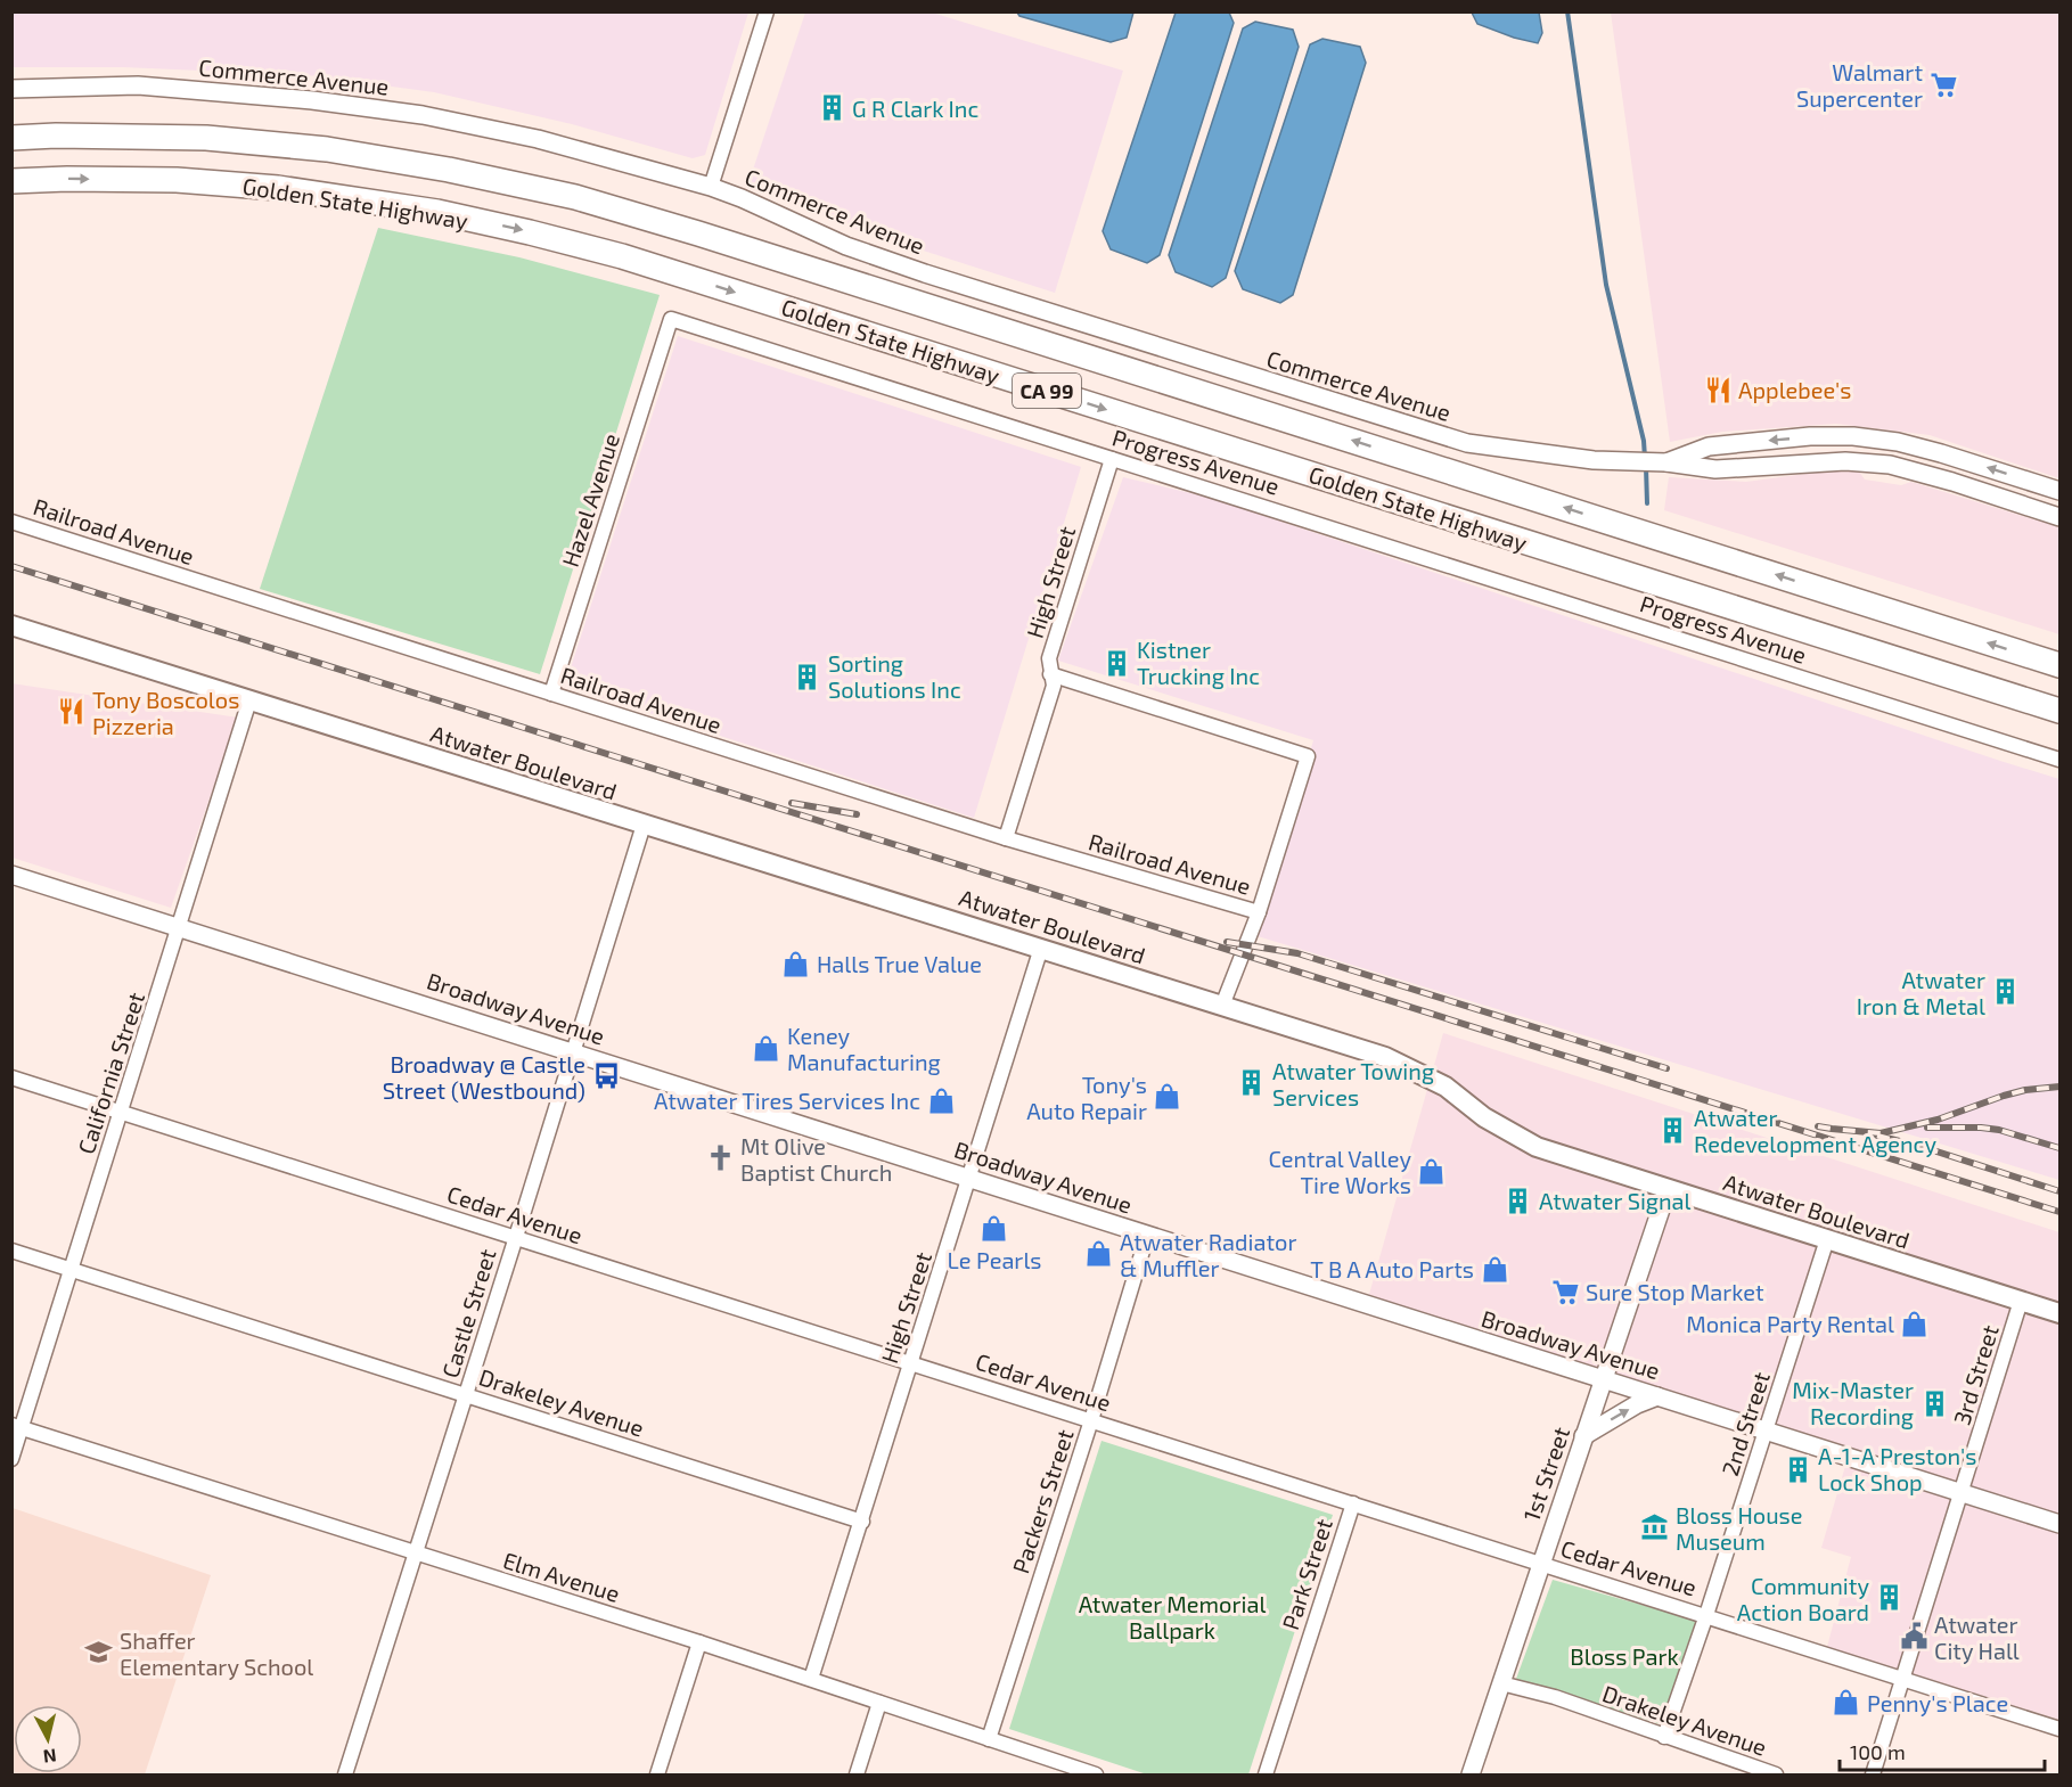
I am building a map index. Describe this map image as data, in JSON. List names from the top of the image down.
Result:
{
  "streets": {
    "highway": ["Golden State Highway", "CA 99"],
    "main road": ["Atwater Boulevard"],
    "street": [
      "Commerce Avenue",
      "Progress Avenue",
      "Hazel Avenue",
      "Railroad Avenue",
      "High Street",
      "Broadway Avenue",
      "California Street",
      "Cedar Avenue",
      "Castle Street",
      "3rd Street",
      "Drakeley Avenue",
      "2nd Street",
      "1st Street",
      "Packers Street",
      "Park Street",
      "Elm Avenue"
    ]
  },
  "crossings": [
    ["Progress Avenue", "Hazel Avenue"],
    ["Progress Avenue", "High Street"],
    ["Hazel Avenue", "Railroad Avenue"],
    ["Railroad Avenue", "High Street"],
    ["High Street", "Atwater Boulevard"],
    ["High Street", "Broadway Avenue"],
    ["High Street", "Cedar Avenue"],
    ["High Street", "Drakeley Avenue"],
    ["High Street", "Elm Avenue"],
    ["Atwater Boulevard", "California Street"],
    ["Atwater Boulevard", "Castle Street"],
    ["Atwater Boulevard", "3rd Street"],
    ["Atwater Boulevard", "2nd Street"],
    ["Atwater Boulevard", "1st Street"],
    ["Broadway Avenue", "California Street"],
    ["Broadway Avenue", "Castle Street"],
    ["Broadway Avenue", "3rd Street"],
    ["Broadway Avenue", "2nd Street"],
    ["Broadway Avenue", "1st Street"],
    ["Broadway Avenue", "Packers Street"],
    ["California Street", "Cedar Avenue"],
    ["California Street", "Drakeley Avenue"],
    ["California Street", "Elm Avenue"],
    ["Cedar Avenue", "Castle Street"],
    ["Cedar Avenue", "3rd Street"],
    ["Cedar Avenue", "2nd Street"],
    ["Cedar Avenue", "1st Street"],
    ["Cedar Avenue", "Packers Street"],
    ["Cedar Avenue", "Park Street"],
    ["Castle Street", "Drakeley Avenue"],
    ["Castle Street", "Elm Avenue"],
    ["Drakeley Avenue", "2nd Street"],
    ["Drakeley Avenue", "1st Street"],
    ["Packers Street", "Elm Avenue"]
  ],
  "parks": ["Atwater Memorial Ballpark", "Bloss Park"],
  "places": {
    "supermarket": ["Walmart Supercenter", "Sure Stop Market"],
    "building": [
      "G R Clark Inc",
      "Kistner Trucking Inc",
      "Sorting Solutions Inc",
      "Atwater Iron & Metal",
      "Atwater Towing Services",
      "Atwater Redevelopment Agency",
      "Atwater Signal",
      "Mix-Master Recording",
      "A-1-A Preston's Lock Shop",
      "Community Action Board"
    ],
    "restaurant": ["Applebee's", "Tony Boscolos Pizzeria"],
    "shop": [
      "Halls True Value",
      "Keney Manufacturing",
      "Tony's Auto Repair",
      "Atwater Tires Services Inc",
      "Central Valley Tire Works",
      "Le Pearls",
      "Atwater Radiator & Muffler",
      "T B A Auto Parts",
      "Monica Party Rental",
      "Penny's Place"
    ],
    "bus stop": ["Broadway @ Castle Street (Westbound)"],
    "church": ["Mt Olive Baptist Church"],
    "museum": ["Bloss House Museum"],
    "public building": ["Atwater City Hall"],
    "school or university": ["Shaffer Elementary School"]
  },
  "scale_bar": "100 m",
  "north": "bottom"
}
